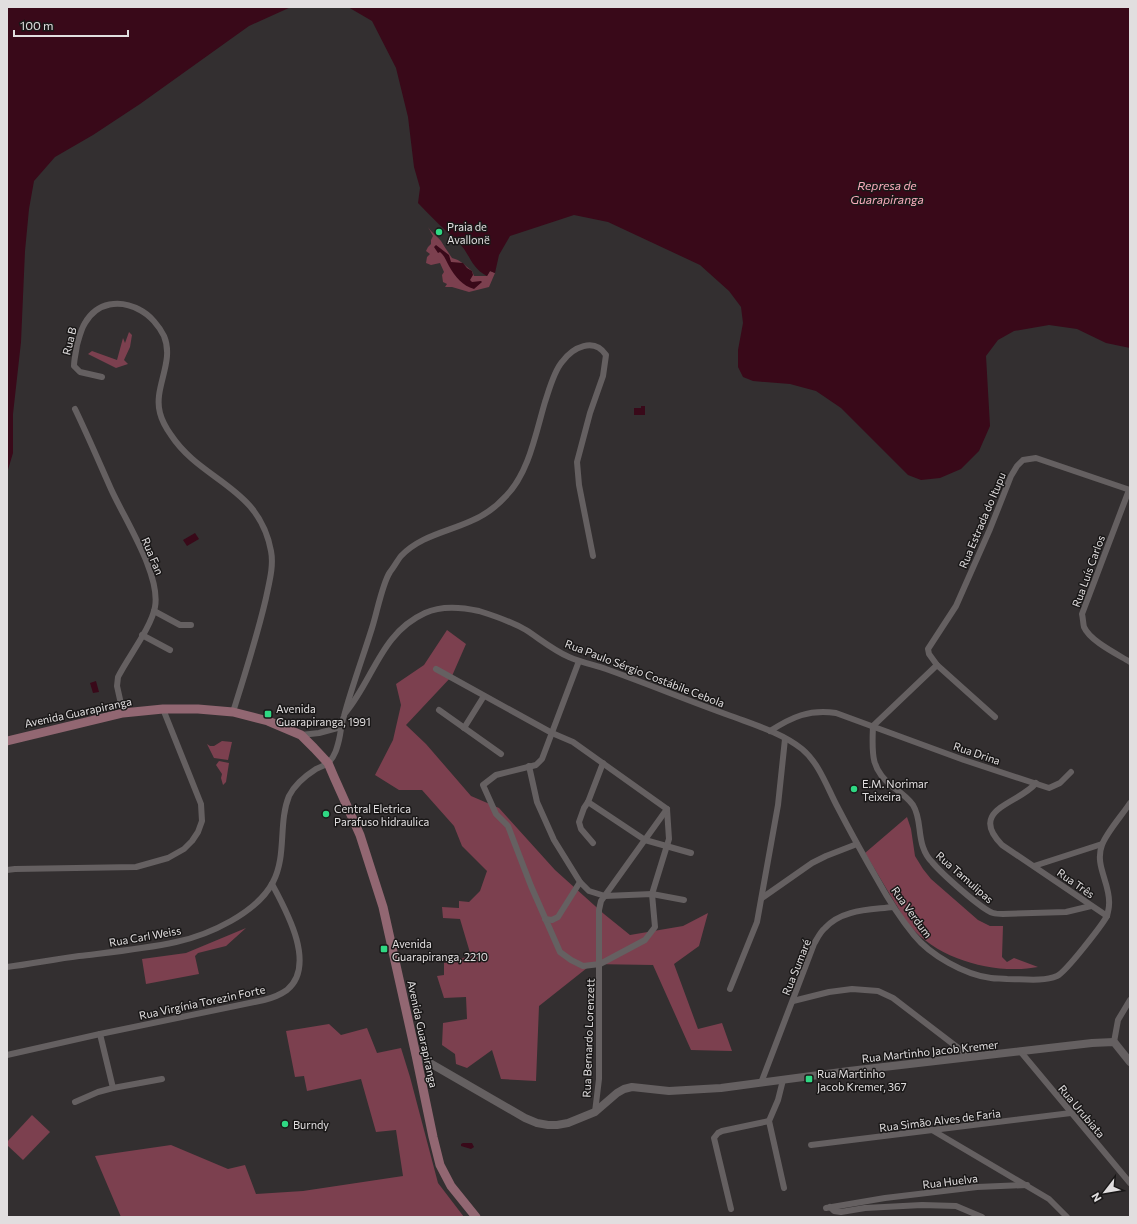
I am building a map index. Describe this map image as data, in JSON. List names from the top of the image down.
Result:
{
  "streets": {
    "main road": ["Avenida Guarapiranga"],
    "street": [
      "Rua B",
      "Rua Estrada do Itupu",
      "Rua Fan",
      "Rua Luís Carlos",
      "Rua Paulo Sérgio Costábile Cebola",
      "Rua Drina",
      "Rua Tamulipas",
      "Rua Três",
      "Rua Verdum",
      "Rua Carl Weiss",
      "Rua Sumaré",
      "Rua Virgínia Torezin Forte",
      "Rua Bernardo Lorenzett",
      "Rua Martinho Jacob Kremer",
      "Rua Urubiata",
      "Rua Simão Alves de Faria",
      "Rua Huelva"
    ]
  },
  "crossings": [
    ["Rua B", "Avenida Guarapiranga"],
    ["Rua Estrada do Itupu", "Rua Luís Carlos"],
    ["Rua Fan", "Avenida Guarapiranga"],
    ["Rua Paulo Sérgio Costábile Cebola", "Rua Verdum"],
    ["Avenida Guarapiranga", "Rua Carl Weiss"],
    ["Avenida Guarapiranga", "Rua Martinho Jacob Kremer"],
    ["Rua Drina", "Rua Tamulipas"],
    ["Rua Drina", "Rua Três"],
    ["Rua Tamulipas", "Rua Três"],
    ["Rua Três", "Rua Verdum"],
    ["Rua Verdum", "Rua Sumaré"],
    ["Rua Carl Weiss", "Rua Virgínia Torezin Forte"],
    ["Rua Sumaré", "Rua Martinho Jacob Kremer"],
    ["Rua Bernardo Lorenzett", "Rua Martinho Jacob Kremer"],
    ["Rua Martinho Jacob Kremer", "Rua Urubiata"],
    ["Rua Urubiata", "Rua Simão Alves de Faria"]
  ],
  "water": ["Represa de Guarapiranga"],
  "places": {
    "other": [
      "Praia de Avallonë",
      "E.M. Norimar Teixeira",
      "Central Eletrica Parafuso hidraulica",
      "Burndy"
    ],
    "transit": ["Avenida Guarapiranga, 1991", "Avenida Guarapiranga, 2210", "Rua Martinho Jacob Kremer, 367"]
  },
  "scale_bar": "100 m",
  "north": "bottom left"
}
